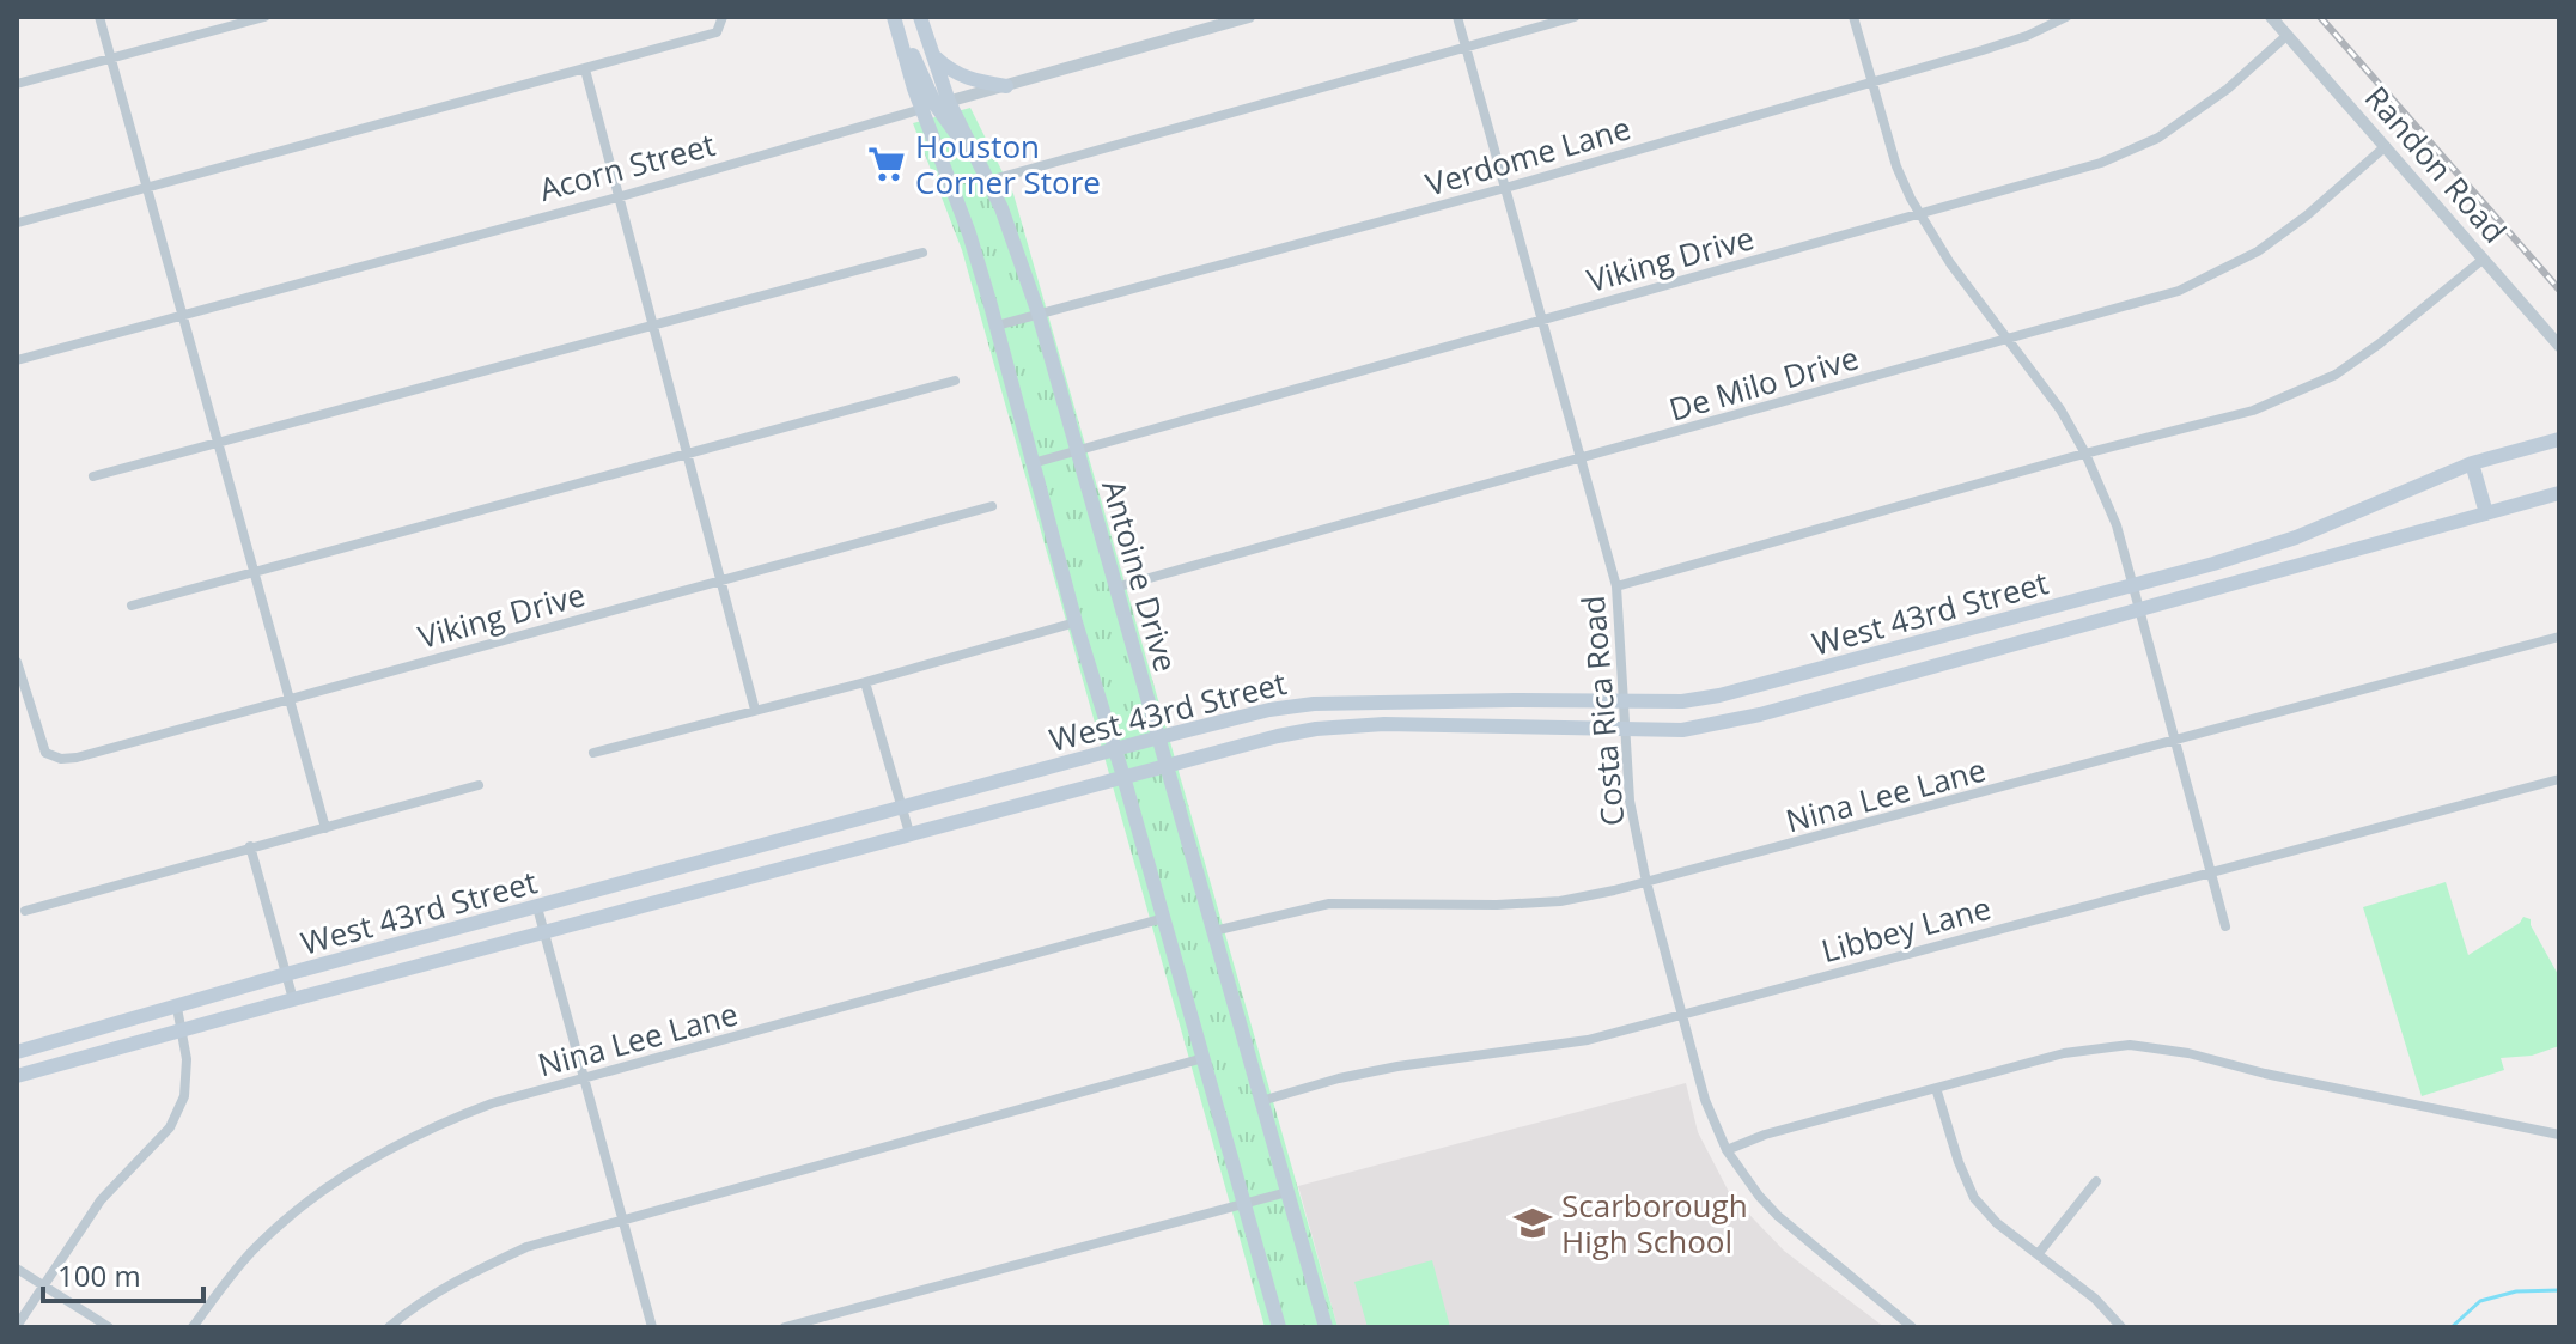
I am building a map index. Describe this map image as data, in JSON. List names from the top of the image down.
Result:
{
  "streets": {
    "main road": ["Antoine Drive", "West 43rd Street"],
    "street": [
      "Verdome Lane",
      "Randon Road",
      "Acorn Street",
      "Viking Drive",
      "De Milo Drive",
      "Costa Rica Road",
      "Nina Lee Lane",
      "Libbey Lane"
    ]
  },
  "crossings": [
    ["Verdome Lane", "Antoine Drive"],
    ["Verdome Lane", "Costa Rica Road"],
    ["Randon Road", "Viking Drive"],
    ["Randon Road", "De Milo Drive"],
    ["Acorn Street", "Antoine Drive"],
    ["Viking Drive", "Antoine Drive"],
    ["Viking Drive", "Costa Rica Road"],
    ["De Milo Drive", "Antoine Drive"],
    ["De Milo Drive", "Costa Rica Road"],
    ["Antoine Drive", "West 43rd Street"],
    ["Antoine Drive", "Nina Lee Lane"],
    ["Antoine Drive", "Libbey Lane"],
    ["West 43rd Street", "Costa Rica Road"],
    ["Costa Rica Road", "Nina Lee Lane"],
    ["Costa Rica Road", "Libbey Lane"]
  ],
  "places": {
    "supermarket": ["Houston Corner Store"],
    "school or university": ["Scarborough High School"]
  },
  "scale_bar": "100 m"
}
